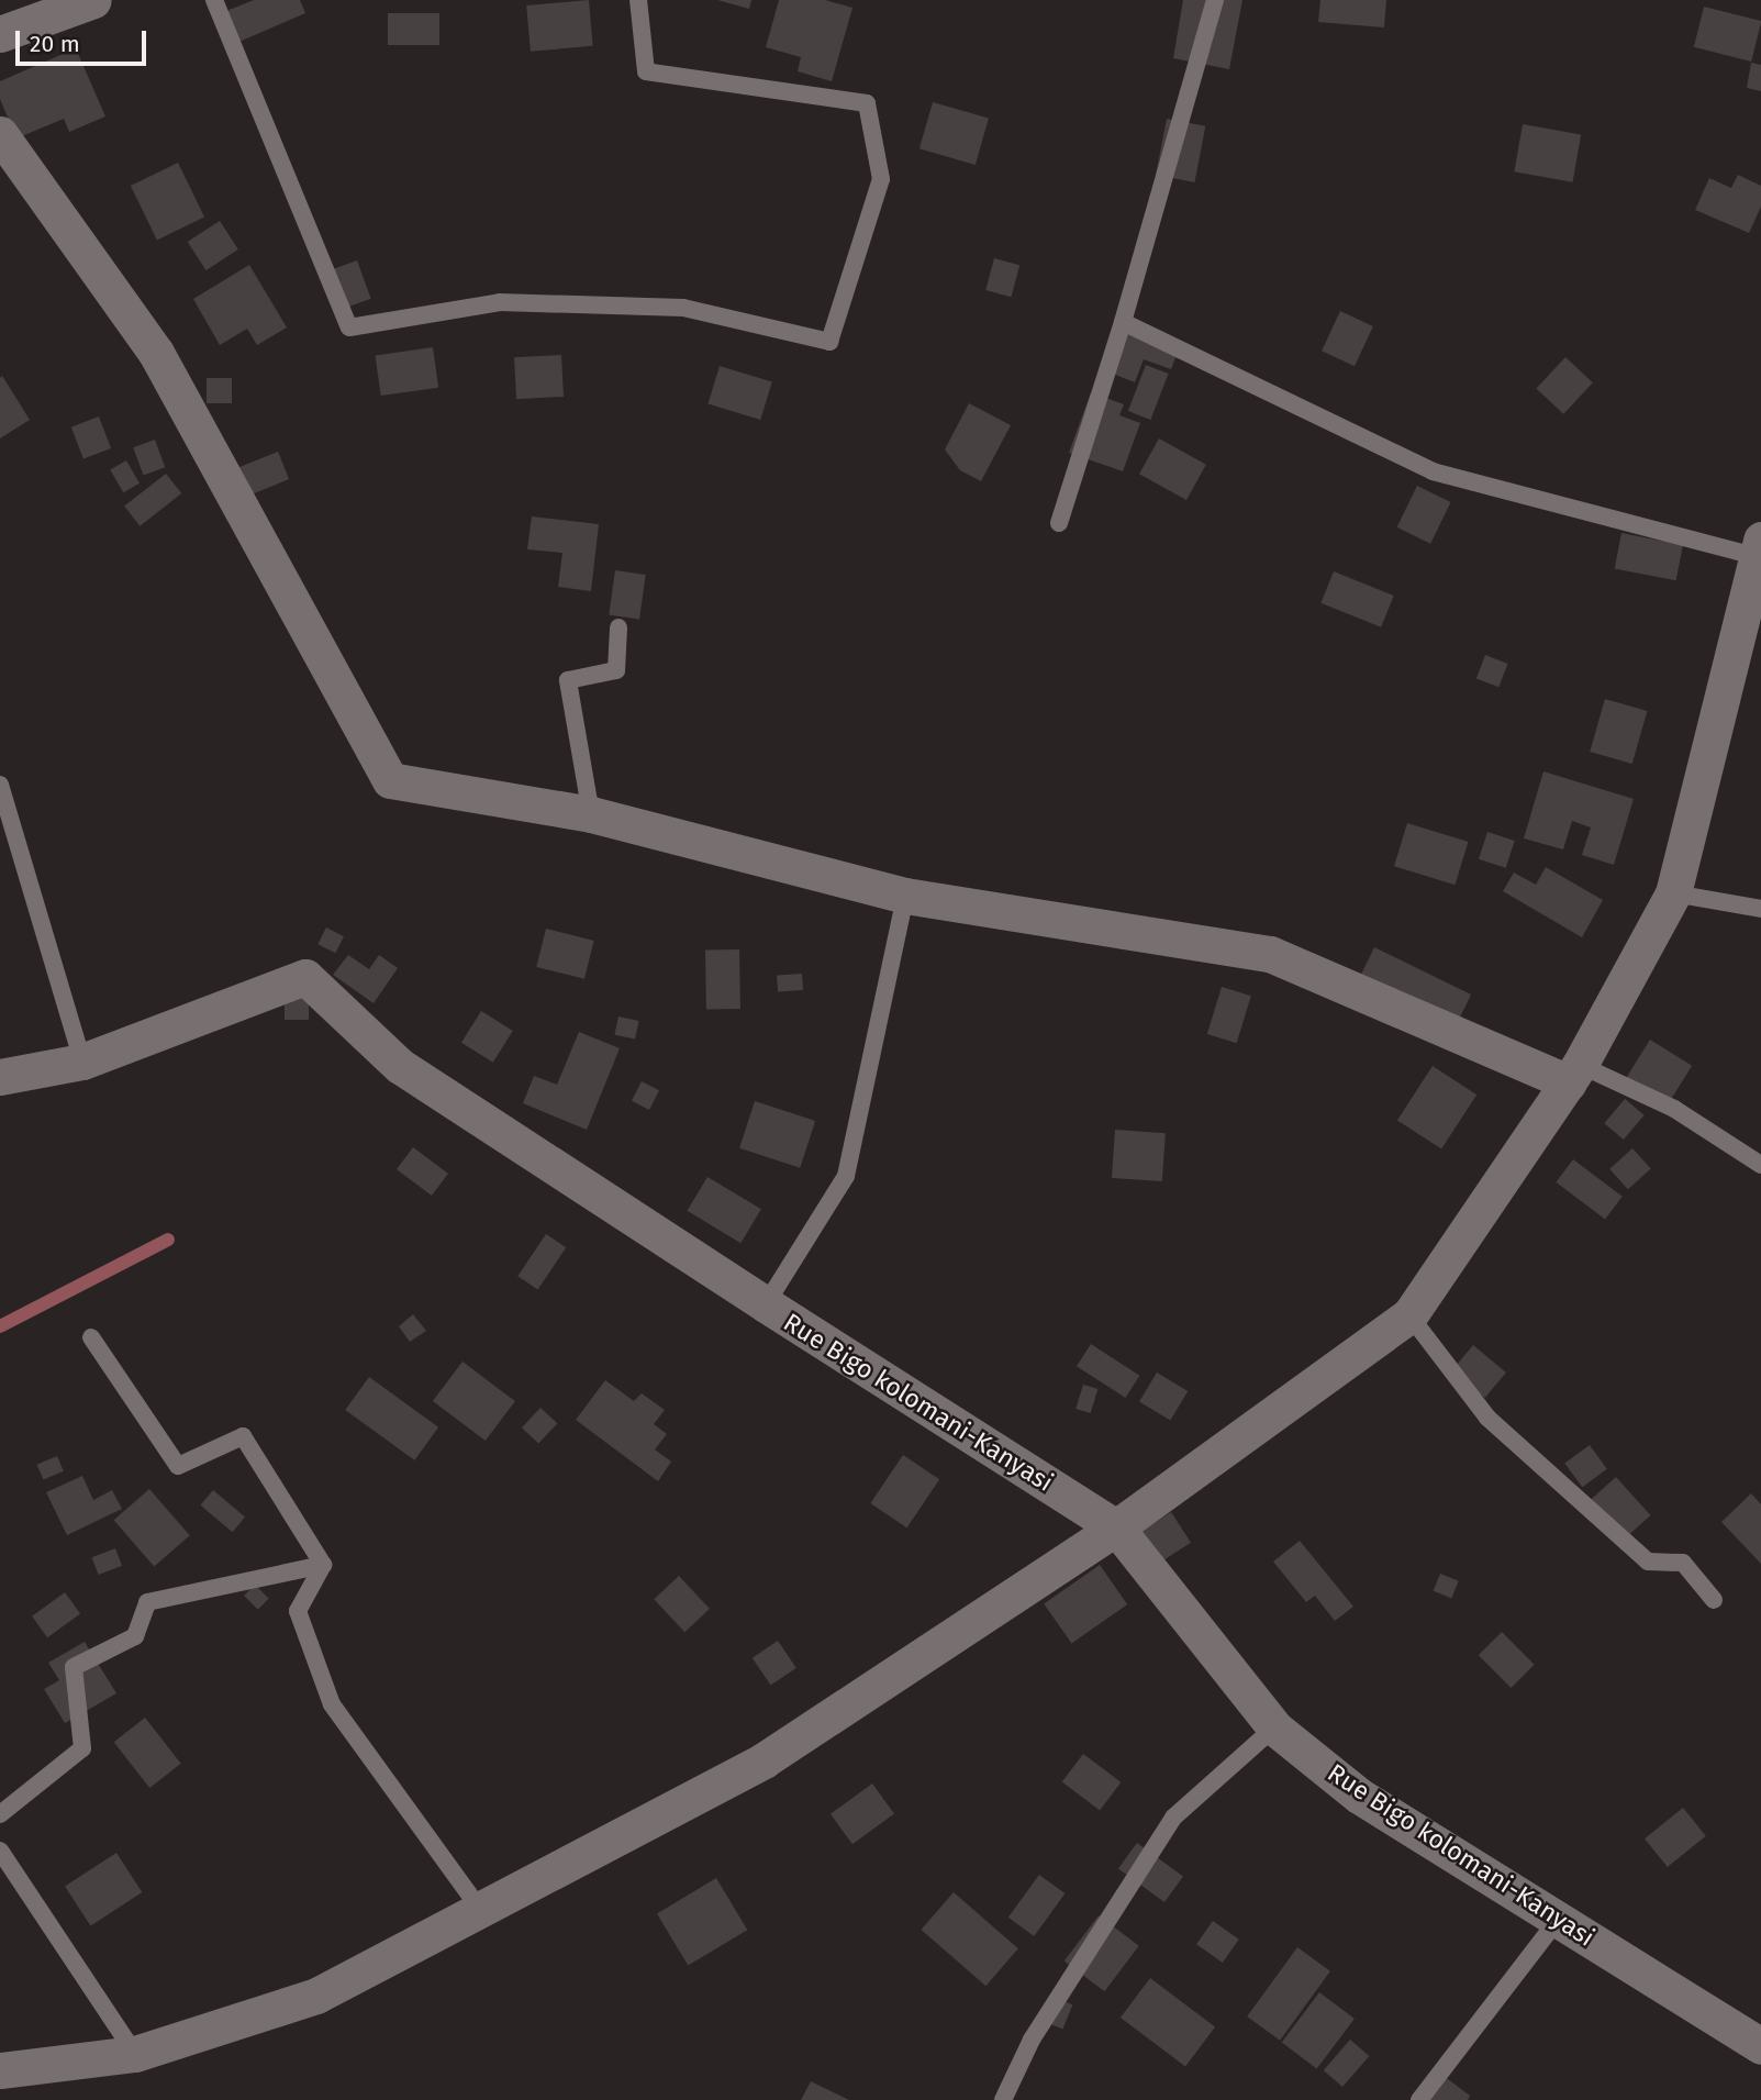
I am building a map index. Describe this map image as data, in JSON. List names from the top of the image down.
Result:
{
  "streets": {
    "street": ["Rue Bigo kolomani-Kanyasi"]
  },
  "scale_bar": "20 m"
}
